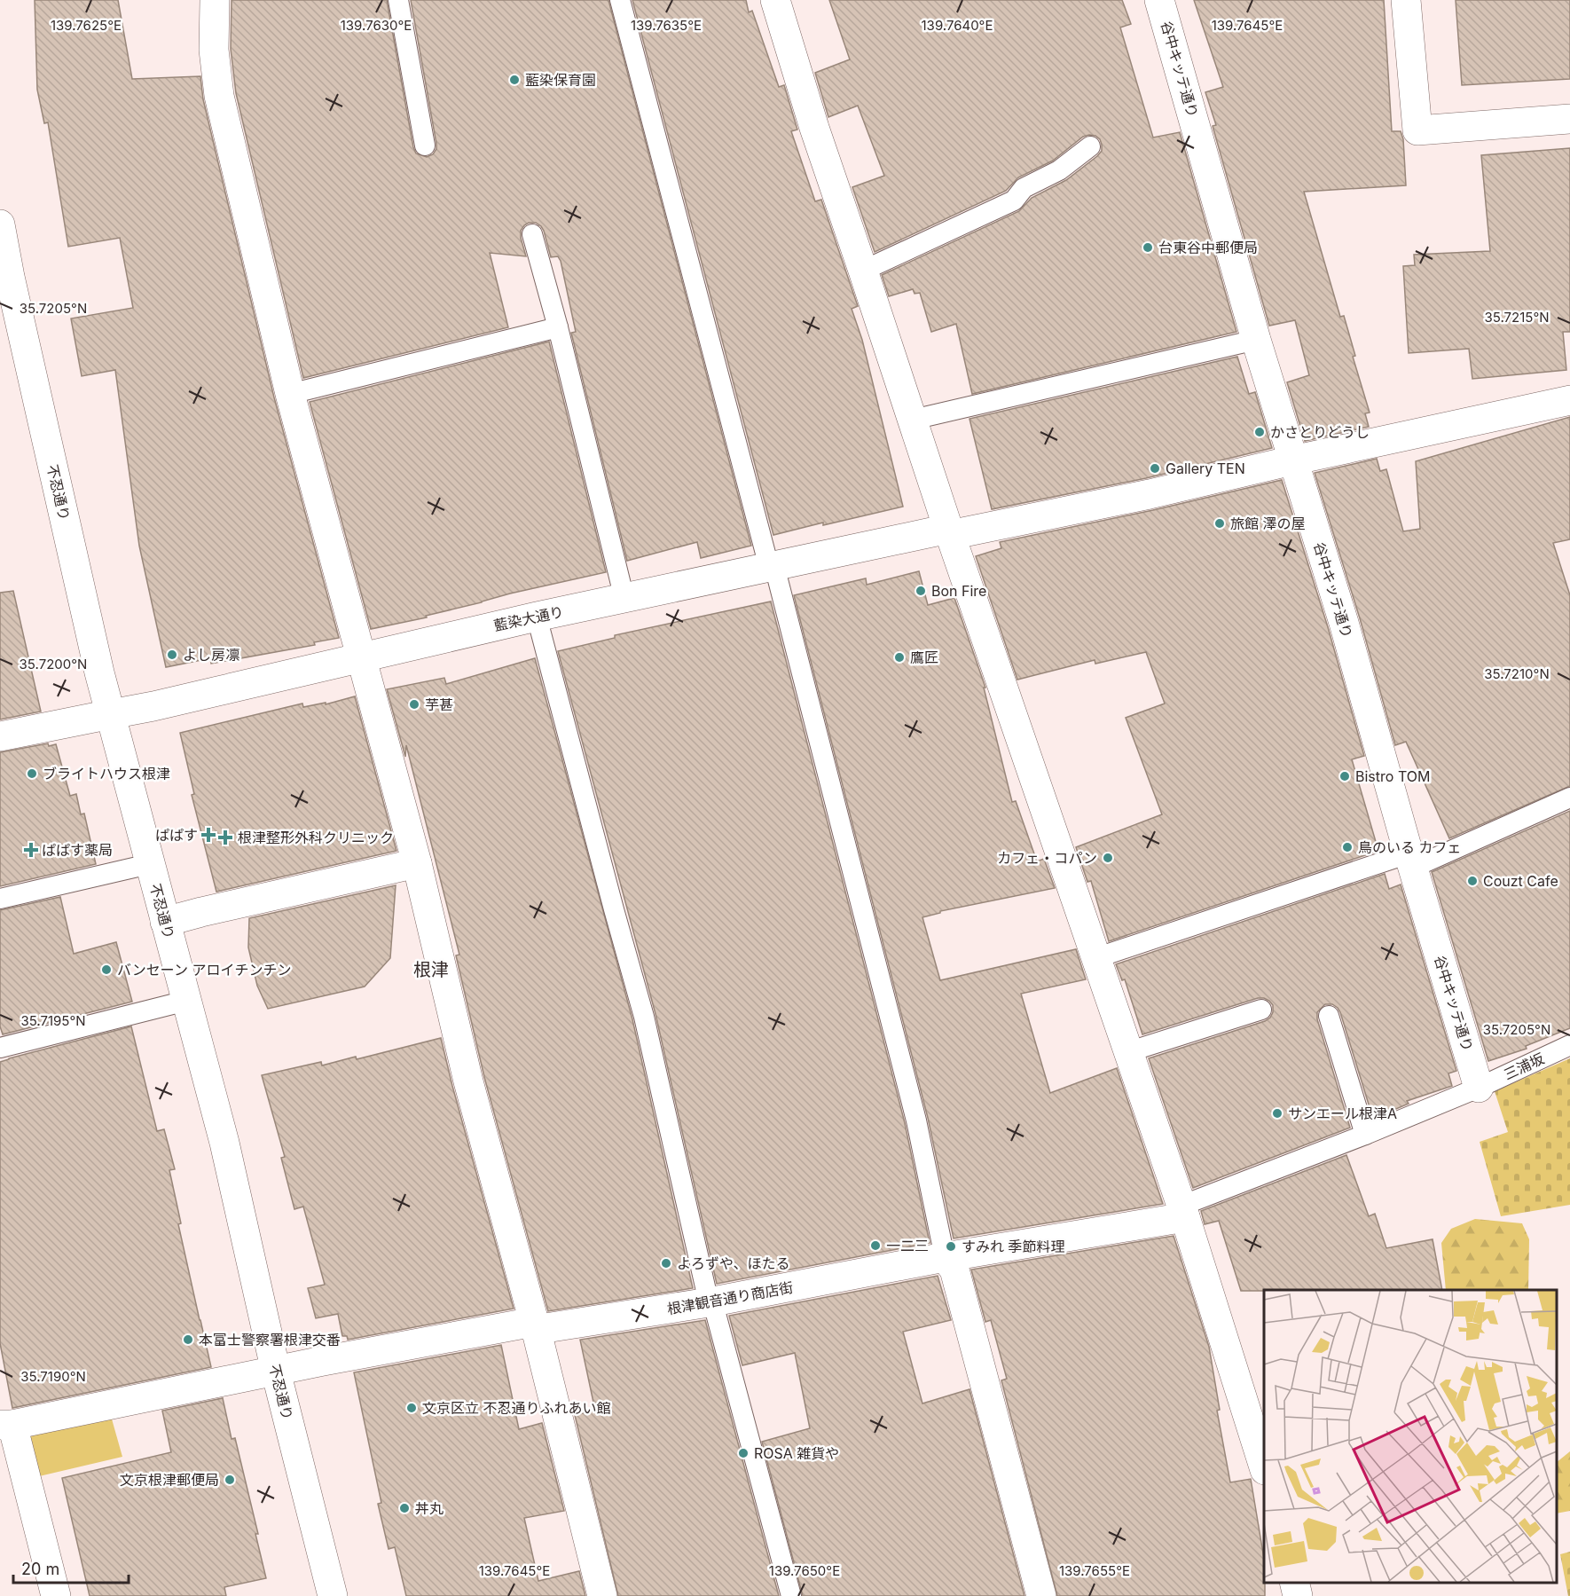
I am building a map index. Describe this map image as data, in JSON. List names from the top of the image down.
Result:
{
  "streets": {
    "street": [
      "谷中キッテ通り",
      "不忍通り",
      "藍染大通り",
      "根津観音通り商店街"
    ],
    "lane": ["三浦坂"]
  },
  "crossings": [
    ["谷中キッテ通り", "藍染大通り"],
    ["谷中キッテ通り", "三浦坂"],
    ["不忍通り", "藍染大通り"],
    ["不忍通り", "根津観音通り商店街"],
    ["三浦坂", "根津観音通り商店街"]
  ],
  "districts": ["根津"],
  "places": {
    "other": [
      "藍染保育園",
      "台東谷中郵便局",
      "かさとりどうし",
      "Gallery TEN",
      "旅館 澤の屋",
      "Bon Fire",
      "よし房凛",
      "鷹匠",
      "芋甚",
      "ブライトハウス根津",
      "Bistro TOM",
      "鳥のいる カフェ",
      "カフェ・コパン",
      "Couzt Cafe",
      "バンセーン アロイチンチン",
      "サンエール根津A",
      "一二三",
      "すみれ 季節料理",
      "よろずや、ほたる",
      "本富士警察署根津交番",
      "文京区立 不忍通りふれあい館",
      "ROSA 雑貨や",
      "文京根津郵便局",
      "丼丸"
    ],
    "health": ["ぱぱす", "根津整形外科クリニック", "ぱぱす薬局"]
  },
  "scale_bar": "20 m",
  "coordinates": [
    "139.7625°E",
    "139.7630°E",
    "139.7635°E",
    "139.7640°E",
    "139.7645°E",
    "35.7205°N",
    "35.7215°N",
    "35.7200°N",
    "35.7210°N",
    "35.7195°N",
    "35.7190°N",
    "139.7650°E",
    "139.7655°E"
  ]
}
